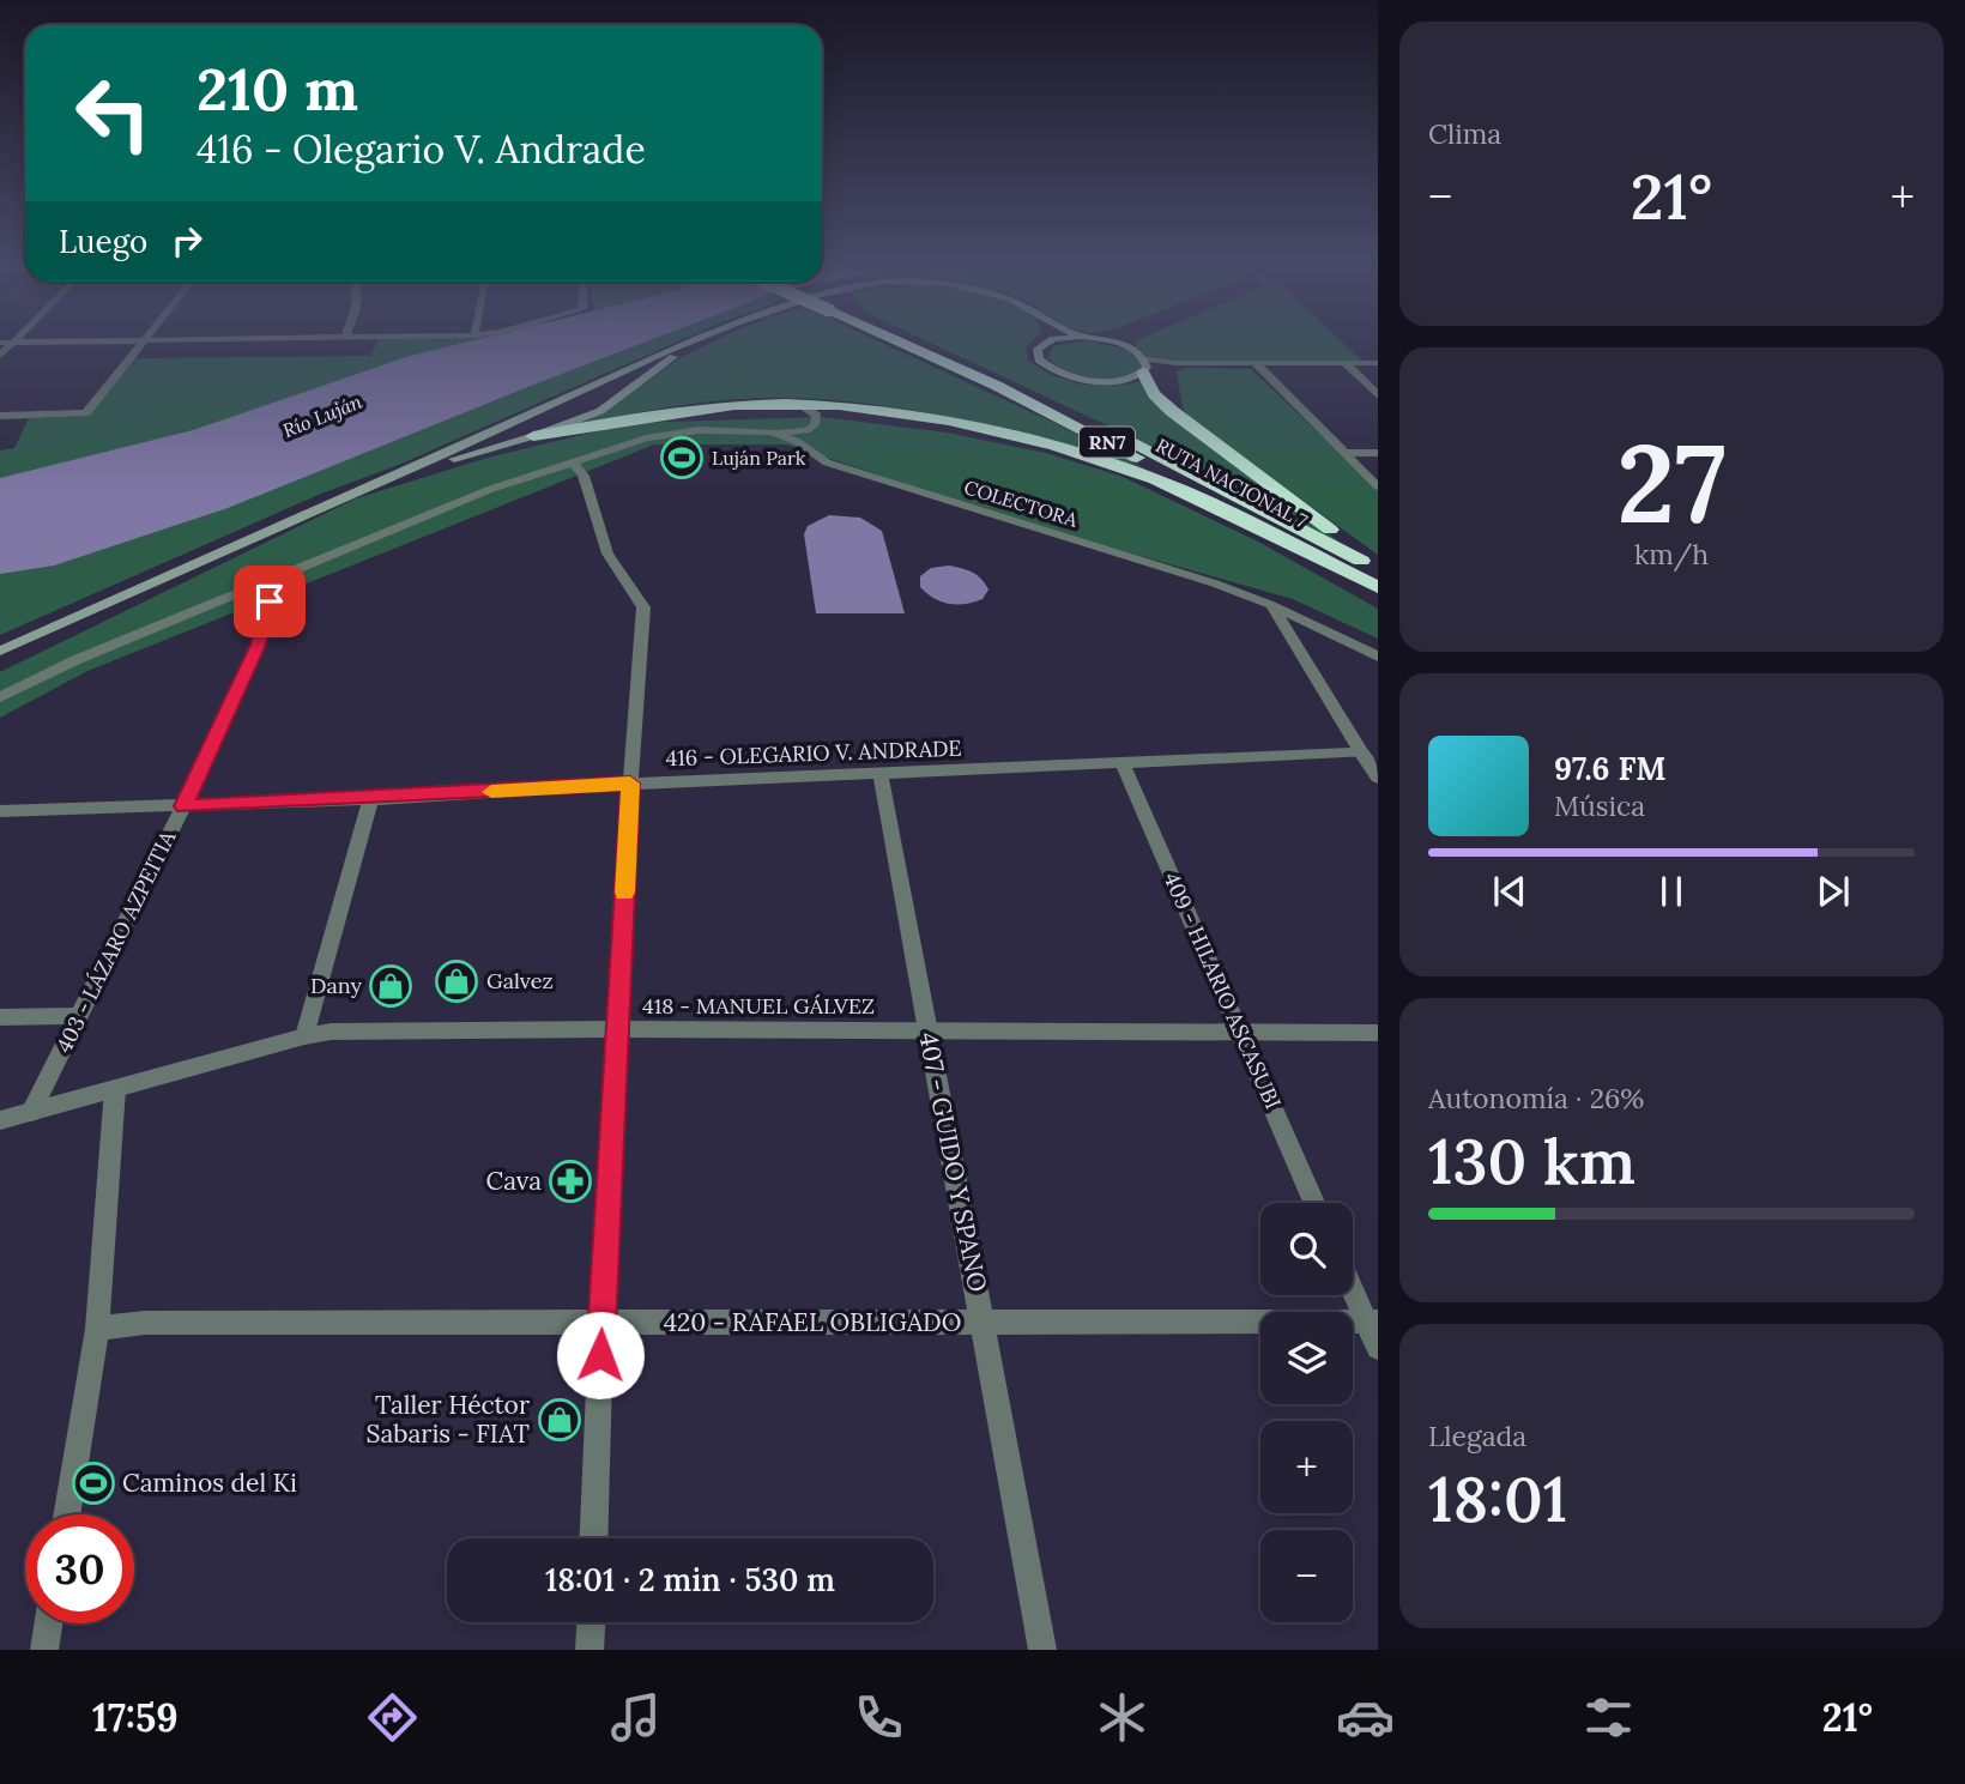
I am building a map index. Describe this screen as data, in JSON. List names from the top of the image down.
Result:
{
  "streets": {
    "highway": ["RN7", "RUTA NACIONAL 7"],
    "street": [
      "COLECTORA",
      "416 - OLEGARIO V. ANDRADE",
      "403 - LÁZARO AZPEITIA",
      "409 - HILARIO ASCASUBI",
      "418 - MANUEL GÁLVEZ",
      "407 - GUIDO Y SPANO",
      "420 - RAFAEL OBLIGADO"
    ]
  },
  "crossings": [
    ["COLECTORA", "403 - LÁZARO AZPEITIA"],
    ["416 - OLEGARIO V. ANDRADE", "403 - LÁZARO AZPEITIA"],
    ["416 - OLEGARIO V. ANDRADE", "409 - HILARIO ASCASUBI"],
    ["416 - OLEGARIO V. ANDRADE", "407 - GUIDO Y SPANO"],
    ["403 - LÁZARO AZPEITIA", "418 - MANUEL GÁLVEZ"],
    ["409 - HILARIO ASCASUBI", "418 - MANUEL GÁLVEZ"],
    ["418 - MANUEL GÁLVEZ", "407 - GUIDO Y SPANO"],
    ["407 - GUIDO Y SPANO", "420 - RAFAEL OBLIGADO"]
  ],
  "water": ["Río Luján"],
  "places": {
    "sports": ["Luján Park", "Caminos del Ki"],
    "shop": ["Galvez", "Dany", "Taller Héctor Sabaris - FIAT"],
    "pharmacy": ["Cava"]
  },
  "page": {
    "tile": [
      "Clima",
      ["27", "km/h"],
      ["Autonomía · 26%", "130 km"],
      ["Llegada", "18:01"]
    ],
    "turn": ["210 m", "416 - Olegario V. Andrade"],
    "heat": ["−", "21°", "+"],
    "then": "Luego",
    "song": ["97.6 FM", "Música"],
    "map_buttons": ["+", "−"],
    "limit": "30",
    "trip": "18:01 · 2 min · 530 m",
    "tabs": ["17:59", "21°"]
  }
}
